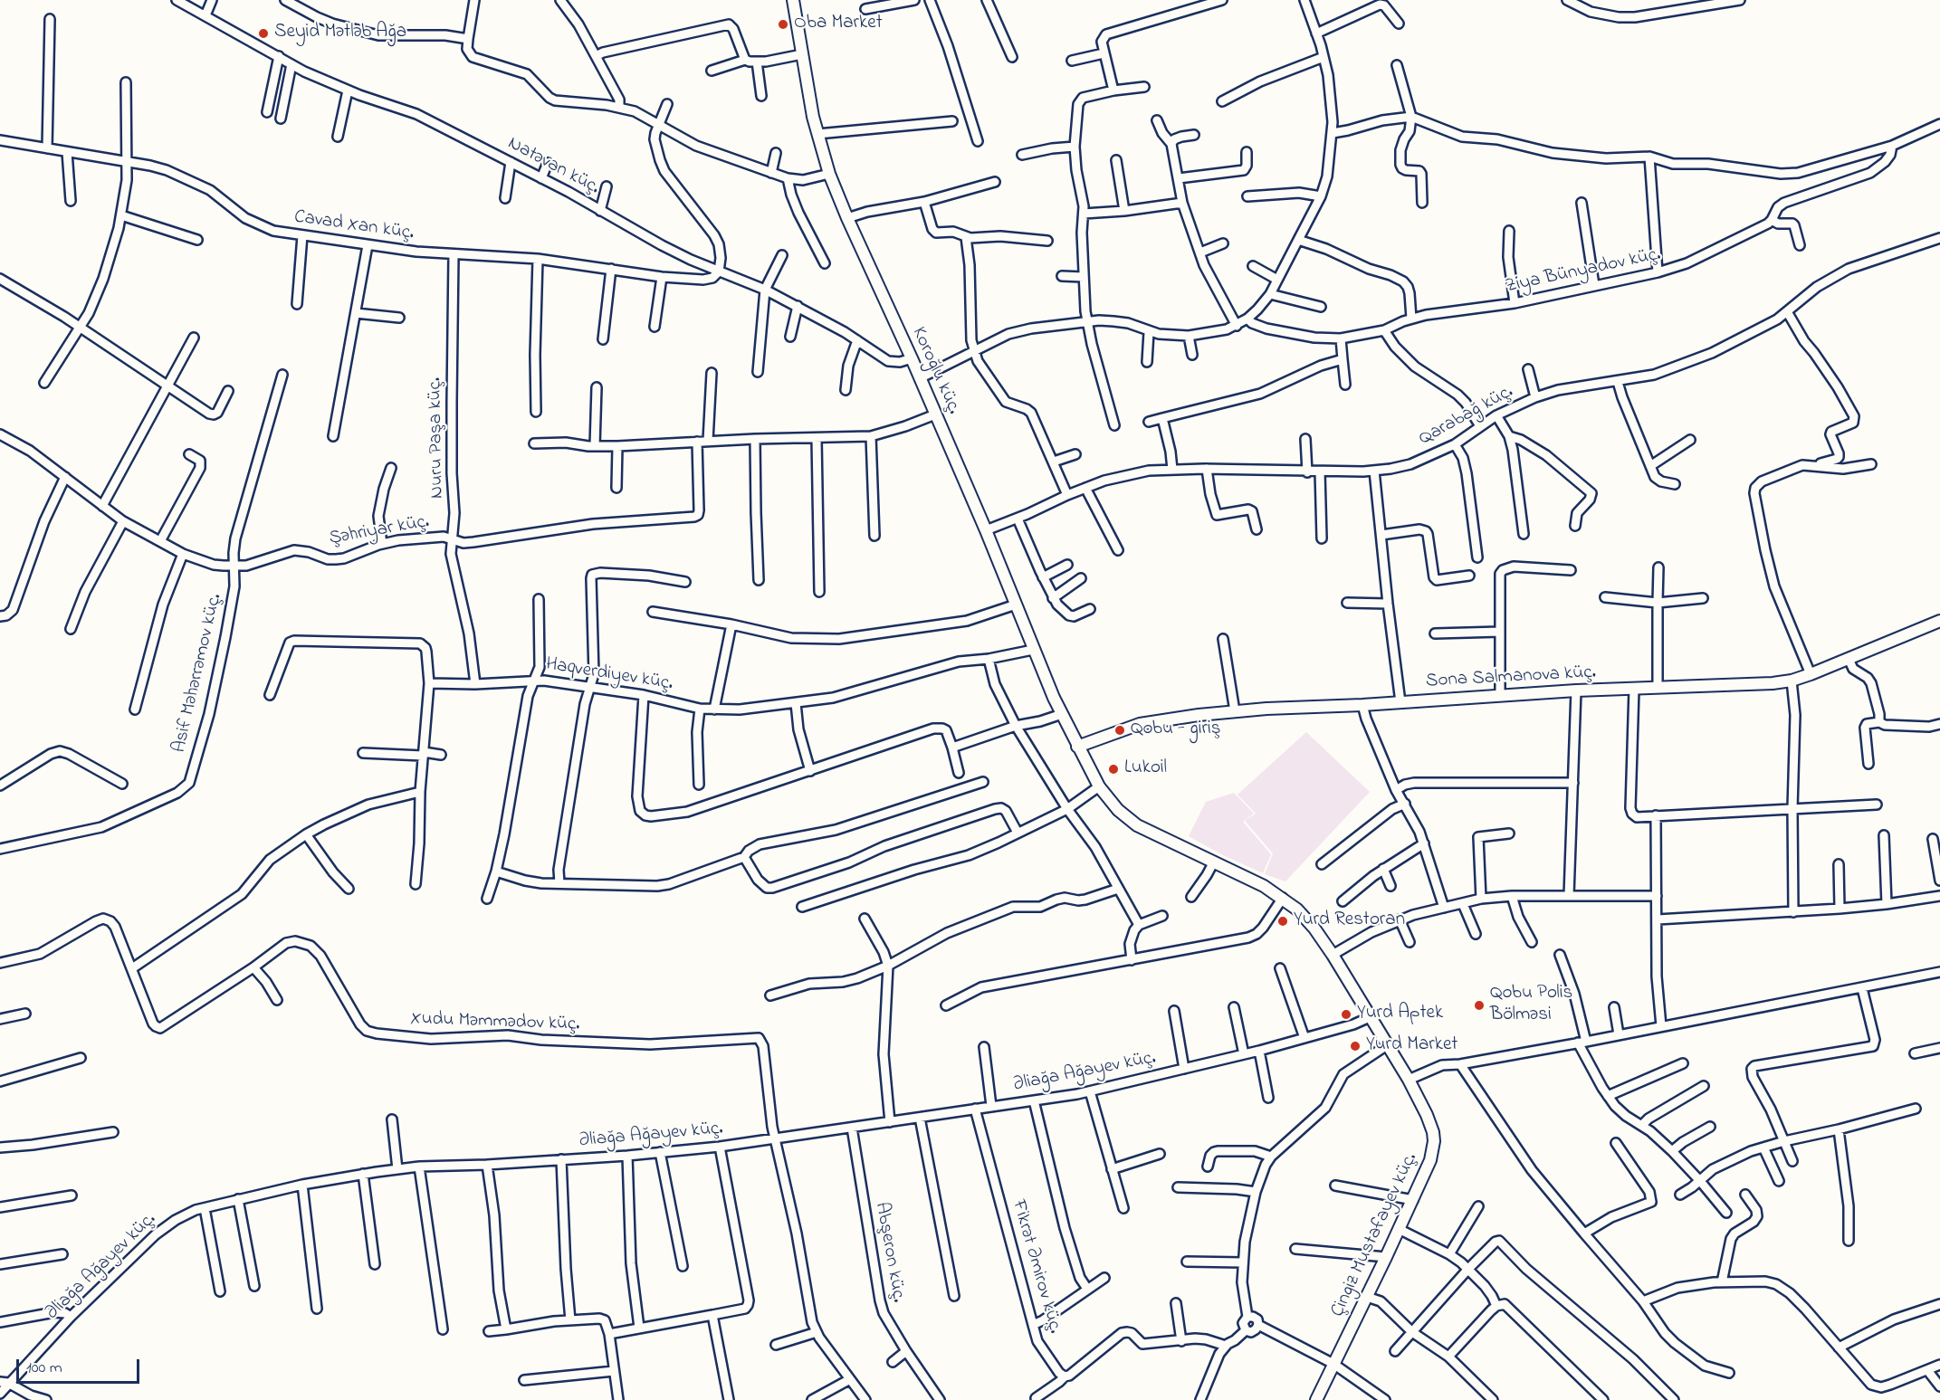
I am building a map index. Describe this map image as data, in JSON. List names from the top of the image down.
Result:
{
  "streets": {
    "street": [
      "Natəvan küç.",
      "Cavad Xan küç.",
      "Ziya Bünyadov küç.",
      "Koroğlu küç.",
      "Qarabağ küç.",
      "Nuru Paşa küç.",
      "Şəhriyar küç.",
      "Asif Məhərrəmov küç.",
      "Haqverdiyev küç.",
      "Sona Salmanova küç.",
      "Xudu Məmmədov küç.",
      "Əliağa Ağayev küç.",
      "Çingiz Mustafayev küç.",
      "Abşeron küç.",
      "Fikrət Əmirov küç."
    ]
  },
  "crossings": [
    ["Natəvan küç.", "Cavad Xan küç."],
    ["Natəvan küç.", "Koroğlu küç."],
    ["Cavad Xan küç.", "Nuru Paşa küç."],
    ["Koroğlu küç.", "Qarabağ küç."],
    ["Koroğlu küç.", "Haqverdiyev küç."],
    ["Koroğlu küç.", "Sona Salmanova küç."],
    ["Koroğlu küç.", "Çingiz Mustafayev küç."],
    ["Nuru Paşa küç.", "Şəhriyar küç."],
    ["Nuru Paşa küç.", "Haqverdiyev küç."],
    ["Şəhriyar küç.", "Asif Məhərrəmov küç."],
    ["Sona Salmanova küç.", "Çingiz Mustafayev küç."],
    ["Xudu Məmmədov küç.", "Əliağa Ağayev küç."],
    ["Əliağa Ağayev küç.", "Çingiz Mustafayev küç."],
    ["Əliağa Ağayev küç.", "Abşeron küç."],
    ["Əliağa Ağayev küç.", "Fikrət Əmirov küç."]
  ],
  "places": [
    "Oba Market",
    "Seyid Mətləb Ağa",
    "Qobu - giriş",
    "Lukoil",
    "Yurd Restoran",
    "Qobu Polis Bölməsi",
    "Yurd Aptek",
    "Yurd Market"
  ],
  "scale_bar": "100 m"
}
